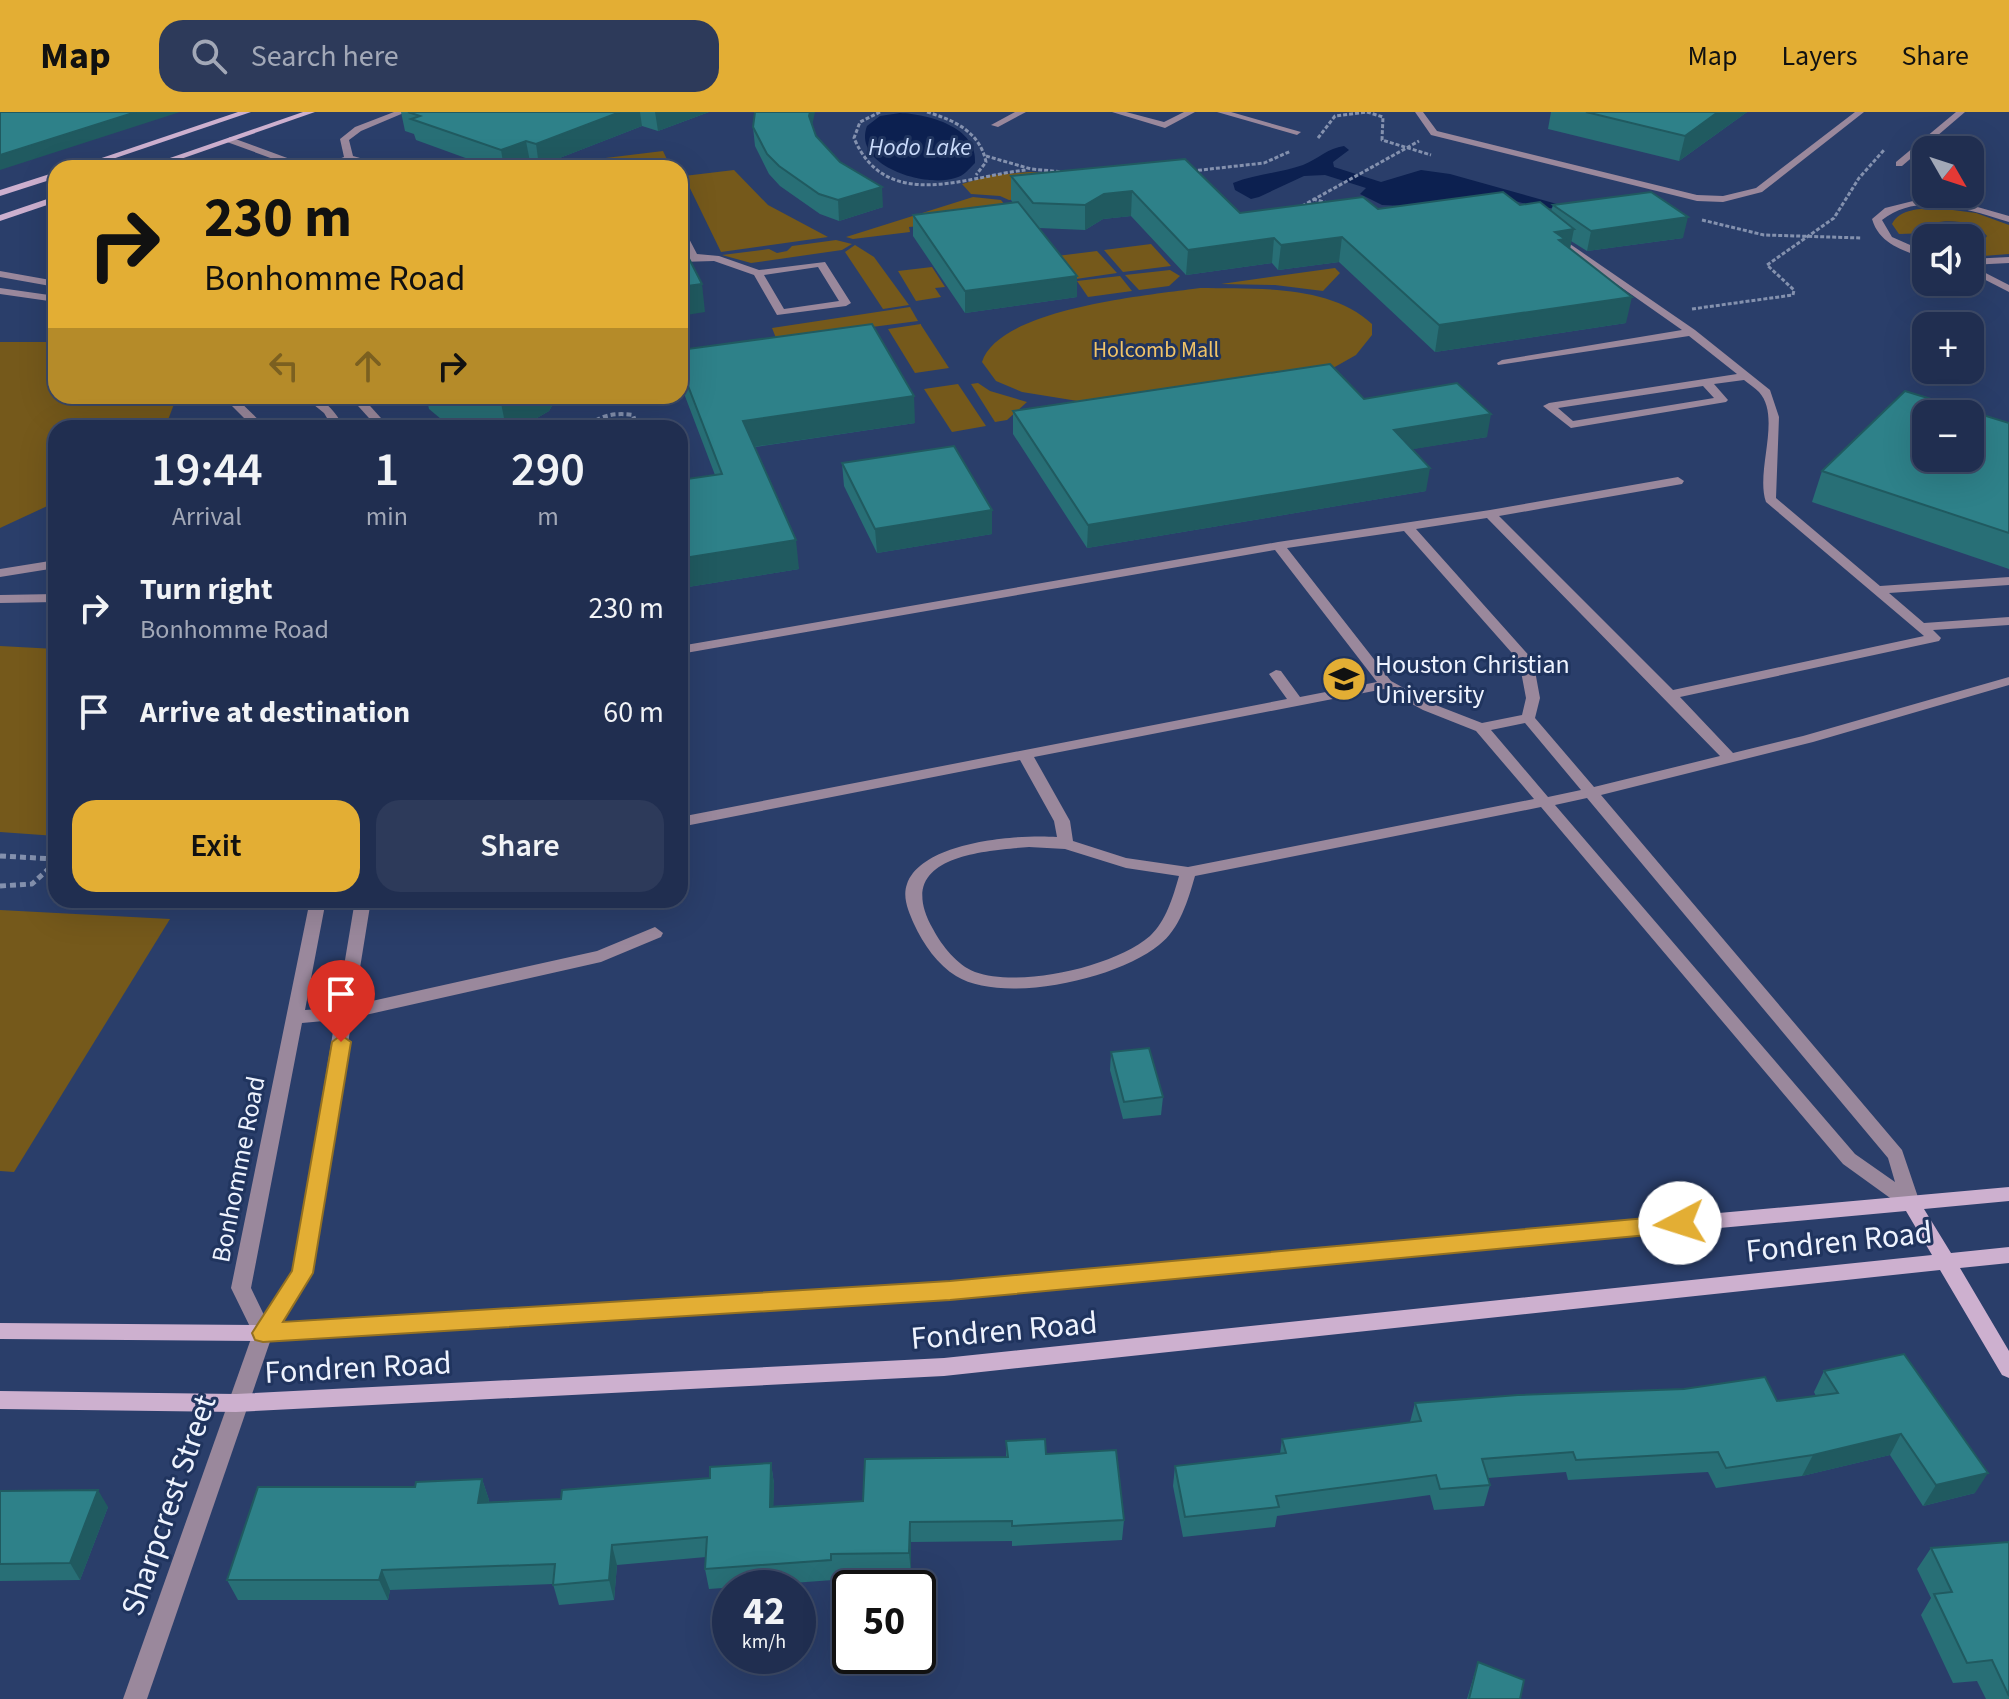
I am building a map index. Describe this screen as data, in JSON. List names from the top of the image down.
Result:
{
  "streets": {
    "main road": ["Fondren Road"],
    "street": ["Bonhomme Road", "Sharpcrest Street"]
  },
  "crossings": [
    ["Bonhomme Road", "Fondren Road"],
    ["Bonhomme Road", "Sharpcrest Street"],
    ["Fondren Road", "Sharpcrest Street"]
  ],
  "water": ["Hodo Lake"],
  "parks": ["Holcomb Mall"],
  "places": {
    "school or university": ["Houston Christian University"]
  },
  "north": "bottom right",
  "page": {
    "header": "Map",
    "search": "Search here",
    "nav": ["Map", "Layers", "Share"],
    "map_buttons": ["+", "−"],
    "turn": ["230 m", "Bonhomme Road"],
    "eta": [
      "19:44",
      "Arrival",
      "1",
      "min",
      "290",
      "m"
    ],
    "list": [
      {
        "name": "Turn right",
        "note": "Bonhomme Road",
        "value": "230 m"
      },
      {
        "name": "Arrive at destination",
        "value": "60 m"
      }
    ],
    "buttons": ["Exit", "Share"],
    "speed": "42 km/h",
    "limit": "50"
  }
}
